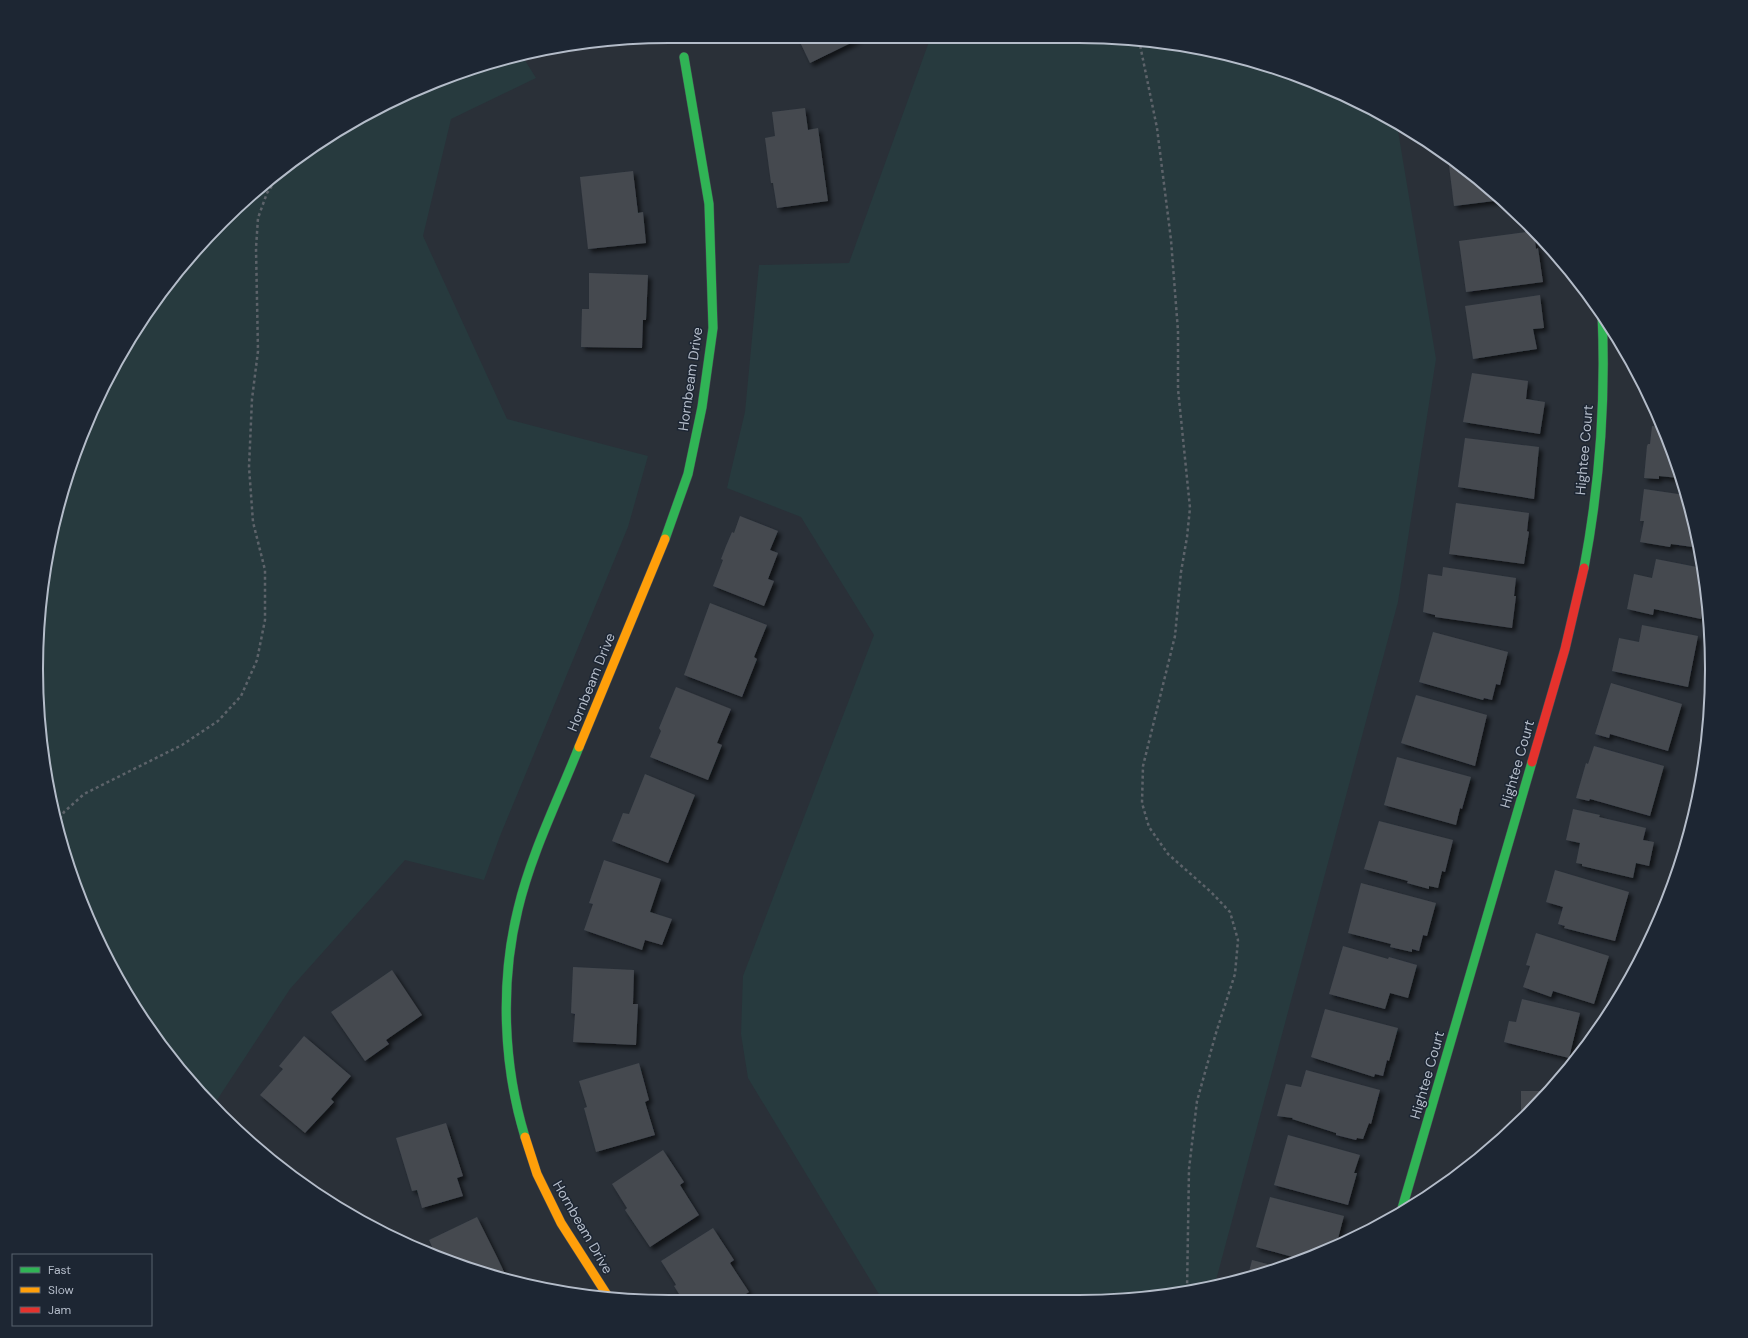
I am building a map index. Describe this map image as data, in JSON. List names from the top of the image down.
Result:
{
  "streets": {
    "street": ["Hornbeam Drive", "Hightee Court"]
  },
  "legend": ["Fast", "Slow", "Jam"]
}
